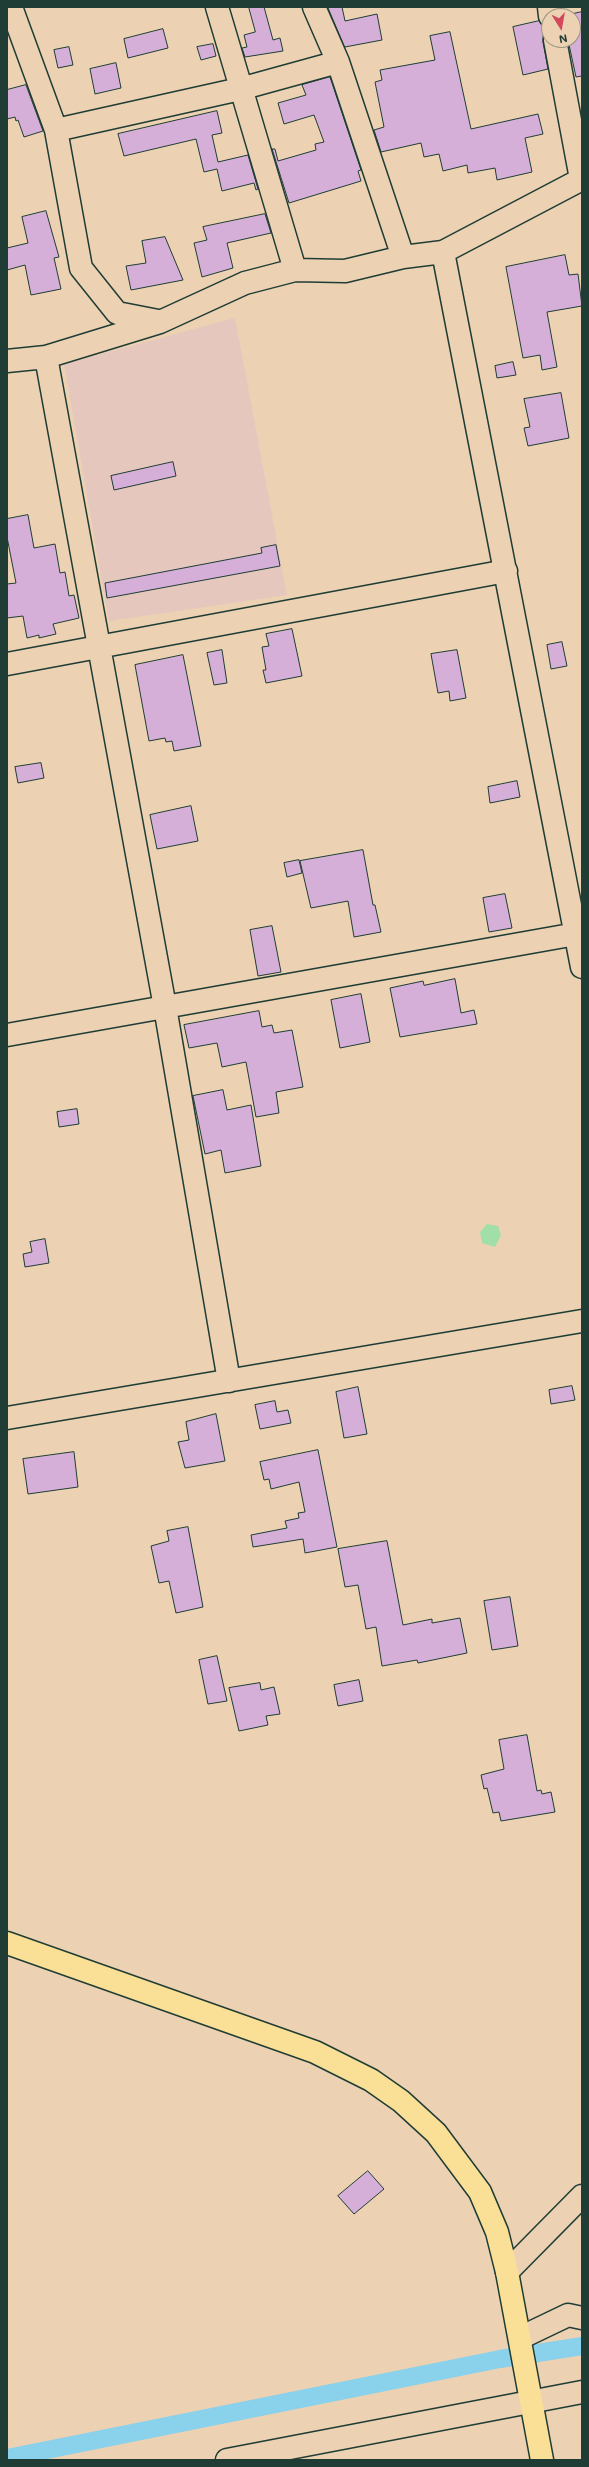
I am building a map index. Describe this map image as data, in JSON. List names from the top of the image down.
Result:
{
  "north": "bottom"
}
